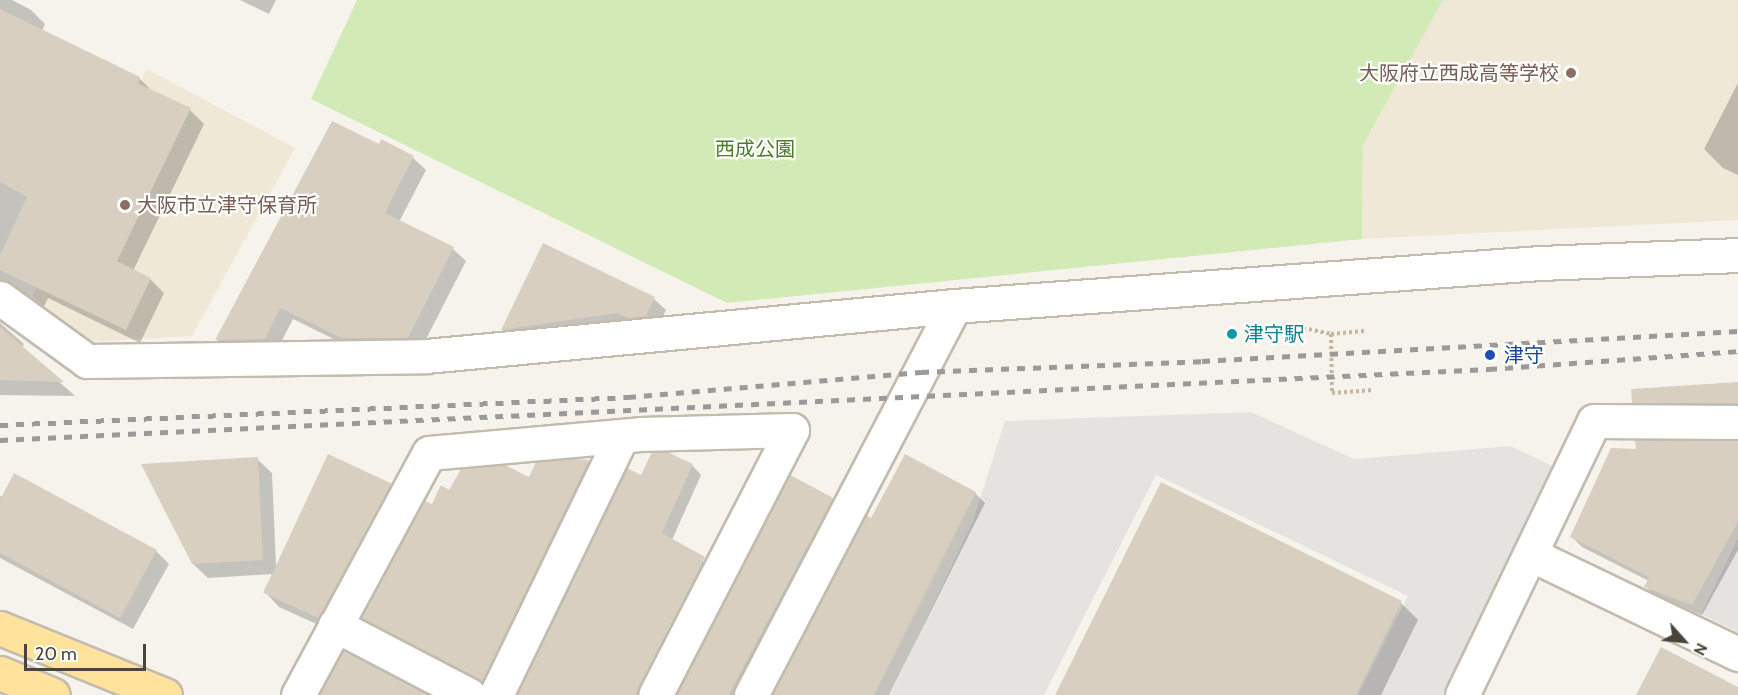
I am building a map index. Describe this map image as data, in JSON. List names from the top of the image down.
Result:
{
  "parks": ["西成公園"],
  "places": [
    "大阪府立西成高等学校",
    "大阪市立津守保育所",
    "津守駅",
    "津守"
  ],
  "scale_bar": "20 m",
  "north": "bottom right"
}
